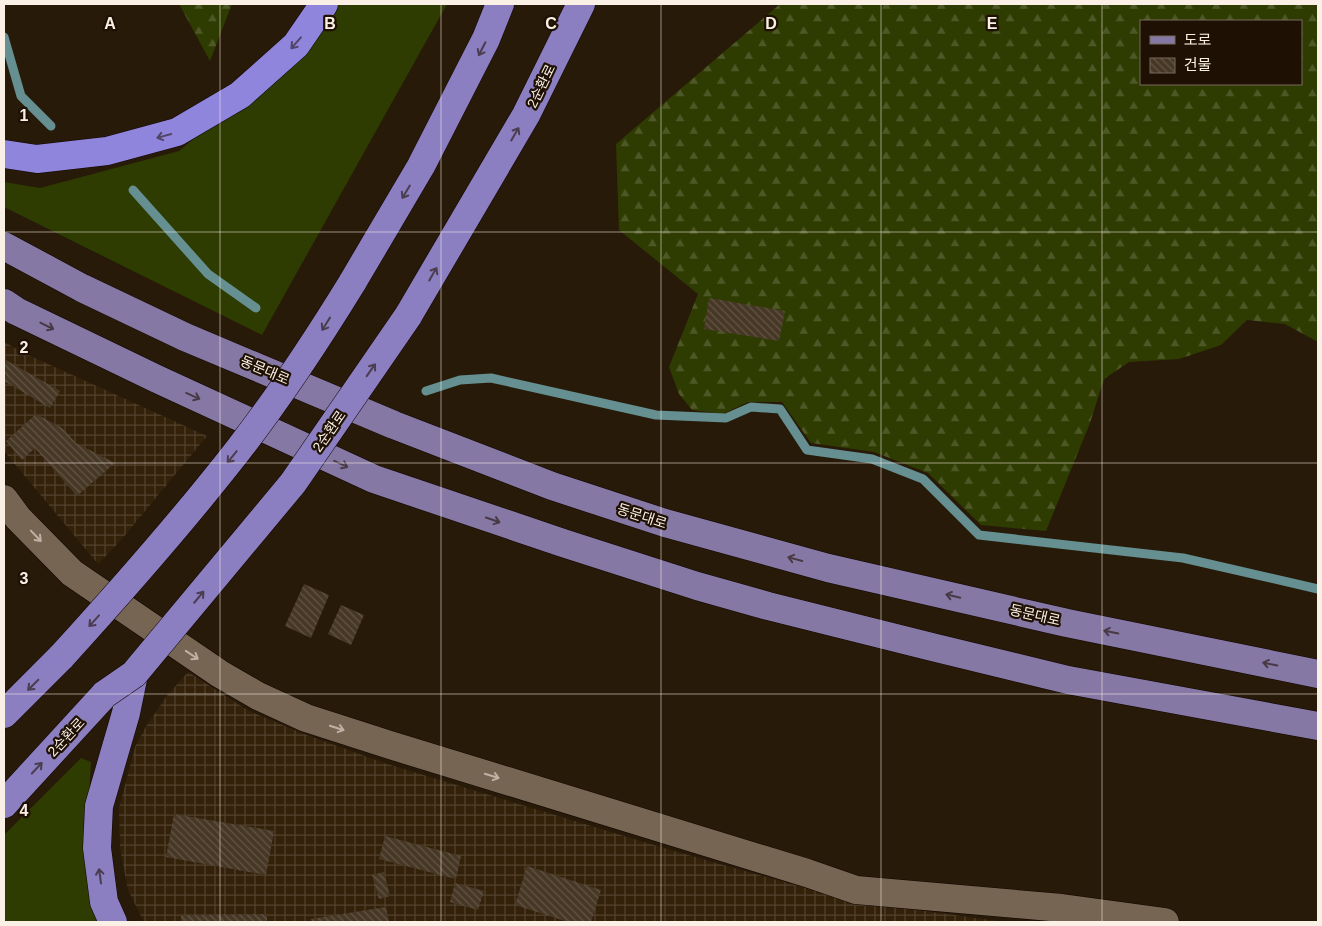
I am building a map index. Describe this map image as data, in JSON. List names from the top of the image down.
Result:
{
  "streets": {
    "highway": ["2순환로"],
    "main road": ["동문대로"]
  },
  "legend": ["도로", "건물"],
  "grid": {
    "columns": [
      "A",
      "B",
      "C",
      "D",
      "E"
    ],
    "rows": [
      "1",
      "2",
      "3",
      "4"
    ]
  }
}
